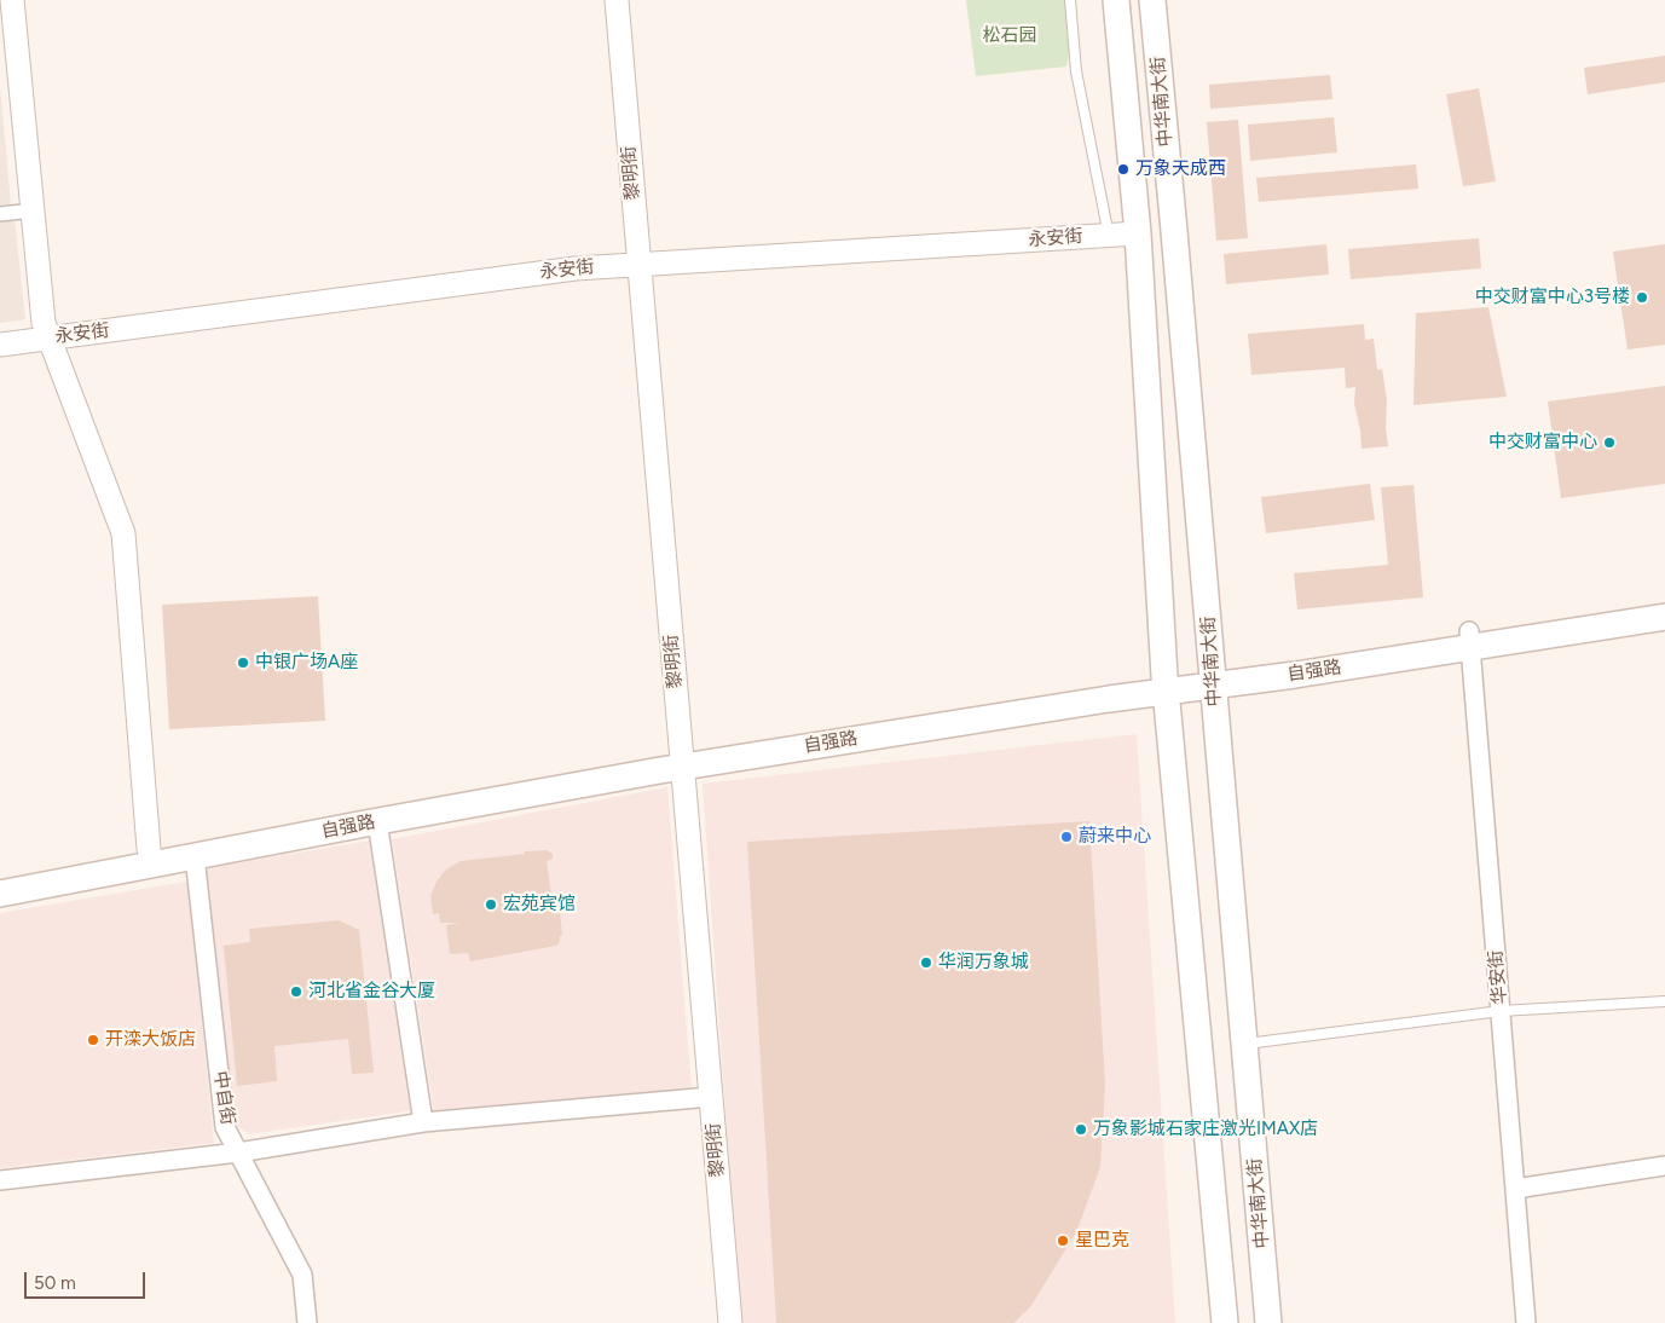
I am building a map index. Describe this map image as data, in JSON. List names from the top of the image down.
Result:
{
  "streets": {
    "main road": ["中华南大街", "自强路"],
    "street": [
      "黎明街",
      "永安街",
      "华安街",
      "中自街"
    ]
  },
  "crossings": [
    ["中华南大街", "永安街"],
    ["中华南大街", "自强路"],
    ["黎明街", "永安街"],
    ["黎明街", "自强路"],
    ["自强路", "华安街"],
    ["自强路", "中自街"]
  ],
  "parks": ["松石园"],
  "places": [
    "万象天成西",
    "中交财富中心3号楼",
    "中交财富中心",
    "中银广场A座",
    "蔚来中心",
    "宏苑宾馆",
    "华润万象城",
    "河北省金谷大厦",
    "开滦大饭店",
    "万象影城石家庄激光IMAX店",
    "星巴克"
  ],
  "scale_bar": "50 m"
}
